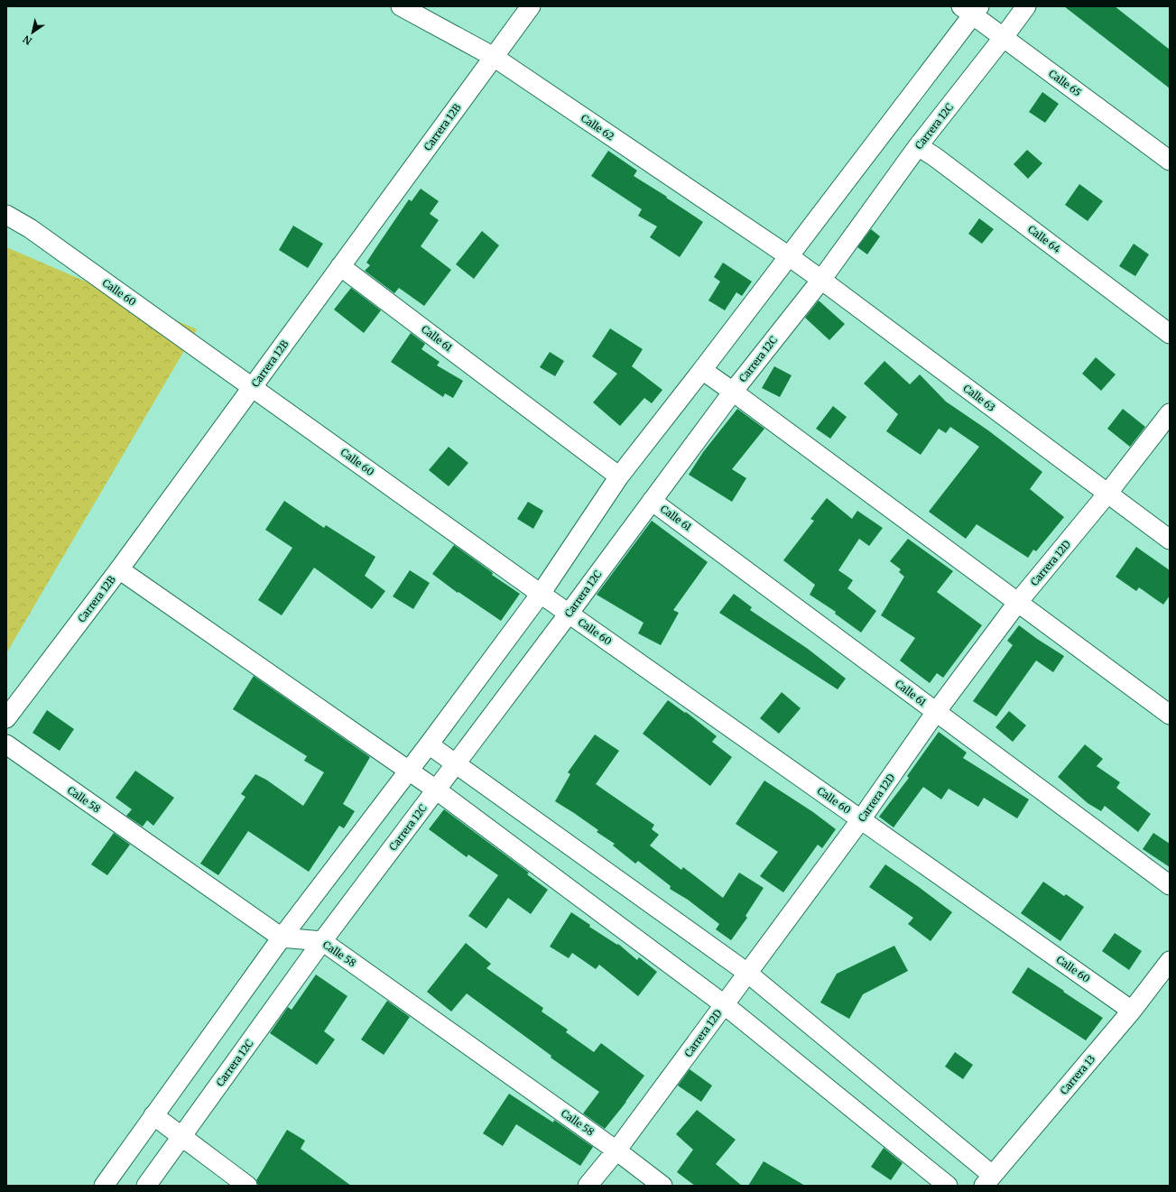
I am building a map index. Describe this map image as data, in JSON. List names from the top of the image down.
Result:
{
  "streets": {
    "street": [
      "Calle 65",
      "Carrera 12C",
      "Carrera 12B",
      "Calle 62",
      "Calle 64",
      "Calle 60",
      "Calle 61",
      "Calle 63",
      "Carrera 12D",
      "Calle 58",
      "Carrera 13"
    ]
  },
  "crossings": [
    ["Calle 65", "Carrera 12C"],
    ["Carrera 12C", "Calle 64"],
    ["Carrera 12C", "Calle 60"],
    ["Carrera 12C", "Calle 61"],
    ["Carrera 12C", "Calle 63"],
    ["Carrera 12C", "Calle 58"],
    ["Carrera 12B", "Calle 62"],
    ["Carrera 12B", "Calle 60"],
    ["Carrera 12B", "Calle 61"],
    ["Calle 62", "Calle 63"],
    ["Calle 60", "Carrera 12D"],
    ["Calle 60", "Carrera 13"],
    ["Calle 61", "Carrera 12D"],
    ["Calle 63", "Carrera 12D"],
    ["Carrera 12D", "Calle 58"]
  ],
  "north": "bottom left"
}
